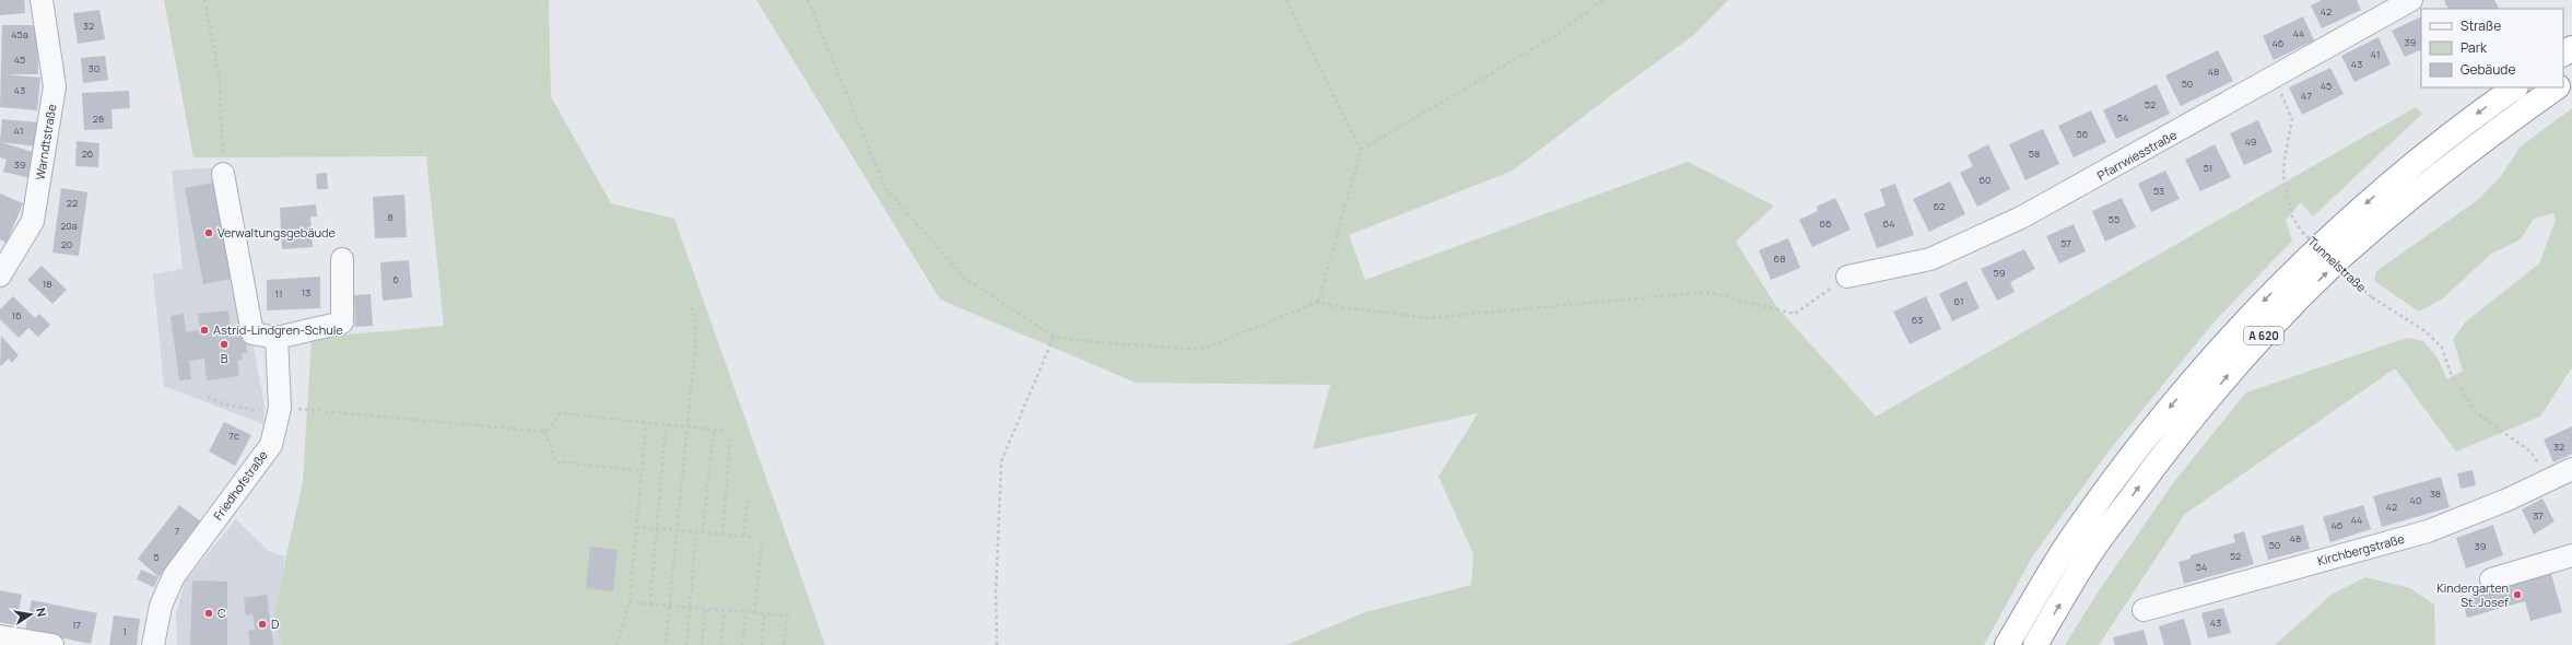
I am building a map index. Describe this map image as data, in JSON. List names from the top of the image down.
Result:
{
  "streets": {
    "highway": ["A 620"],
    "street": [
      "Warndtstraße",
      "Pfarrwiesstraße",
      "Friedhofstraße",
      "Kirchbergstraße"
    ],
    "path": ["Tunnelstraße"]
  },
  "crossings": [
    ["Pfarrwiesstraße", "Tunnelstraße"],
    ["Tunnelstraße", "Kirchbergstraße"]
  ],
  "places": [
    "Verwaltungsgebäude",
    "Astrid-Lindgren-Schule",
    "B",
    "Kindergarten St. Josef",
    "C",
    "D"
  ],
  "house_numbers": [
    "42",
    "32",
    "44",
    "45a",
    "39",
    "46",
    "41",
    "45",
    "43",
    "30",
    "48",
    "50",
    "45",
    "43",
    "47",
    "52",
    "54",
    "28",
    "41",
    "56",
    "49",
    "26",
    "58",
    "39",
    "51",
    "60",
    "53",
    "22",
    "62",
    "8",
    "55",
    "66",
    "64",
    "20a",
    "57",
    "20",
    "68",
    "59",
    "6",
    "18",
    "13",
    "11",
    "61",
    "16",
    "63",
    "7c",
    "32",
    "38",
    "40",
    "42",
    "37",
    "44",
    "46",
    "7",
    "48",
    "50",
    "39",
    "52",
    "5",
    "54",
    "43",
    "17",
    "1"
  ],
  "legend": ["Straße", "Park", "Gebäude"],
  "north": "right"
}
